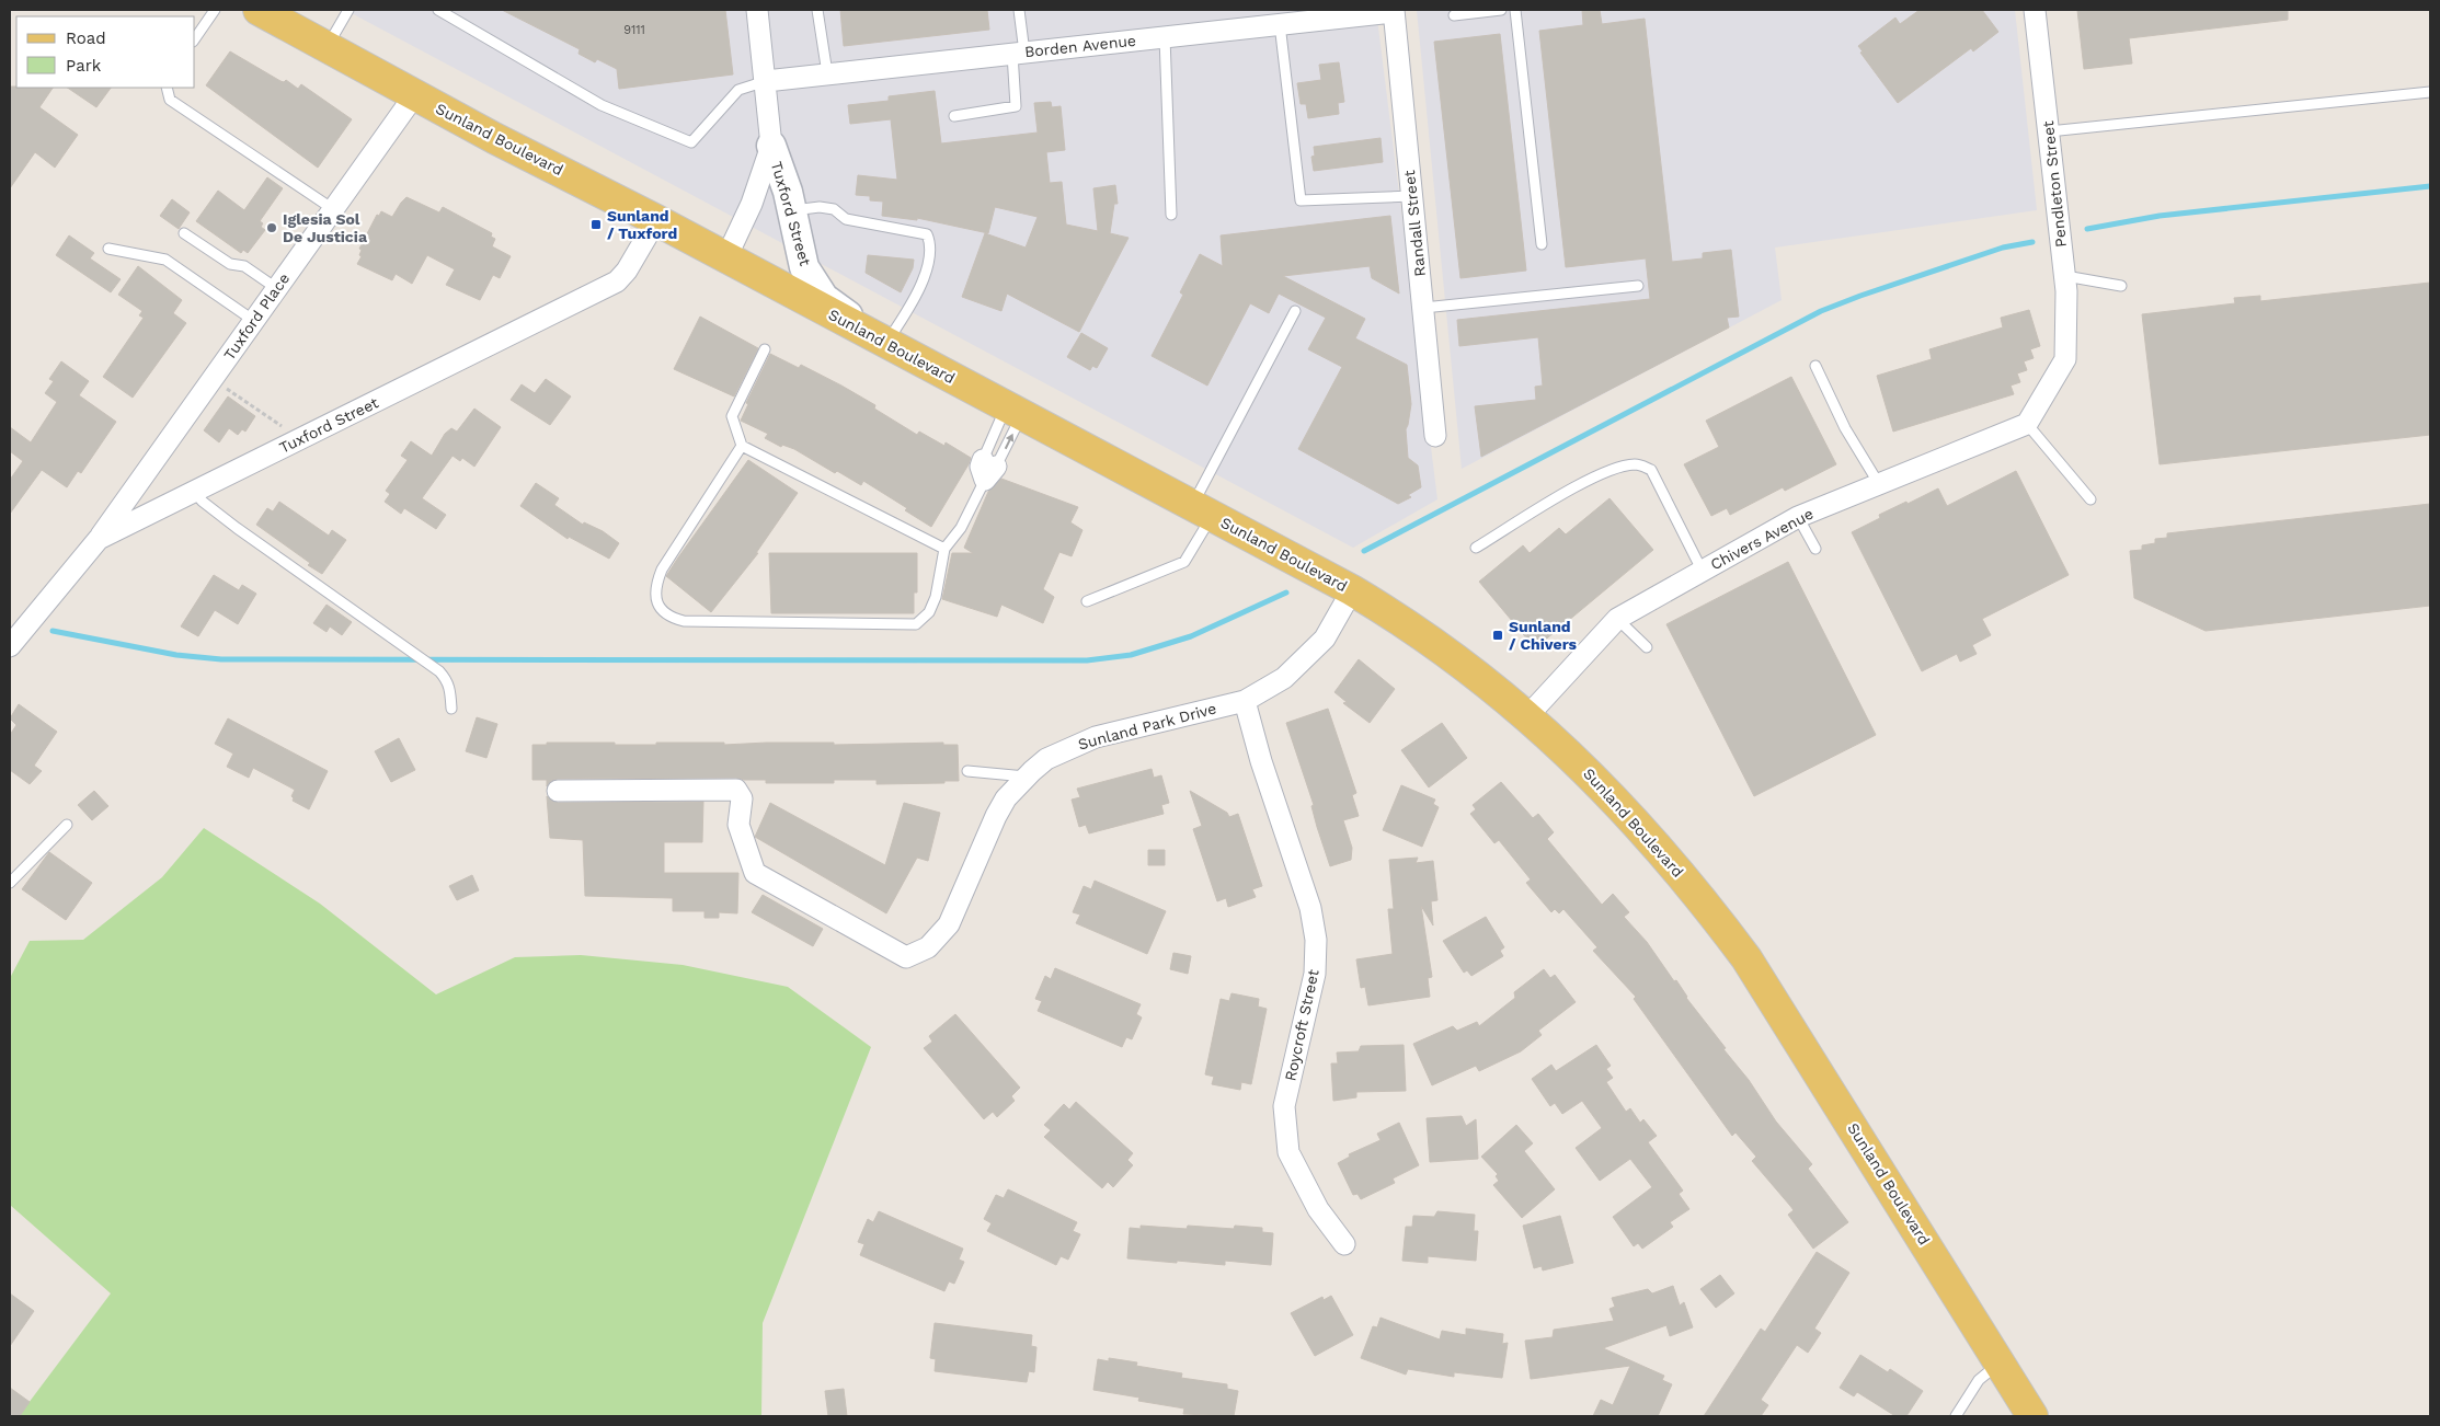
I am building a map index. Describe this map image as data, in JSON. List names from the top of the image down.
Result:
{
  "streets": {
    "main road": ["Sunland Boulevard"],
    "street": [
      "Borden Avenue",
      "Pendleton Street",
      "Tuxford Street",
      "Randall Street",
      "Tuxford Place",
      "Chivers Avenue",
      "Sunland Park Drive",
      "Roycroft Street"
    ]
  },
  "crossings": [
    ["Borden Avenue", "Tuxford Street"],
    ["Borden Avenue", "Randall Street"],
    ["Sunland Boulevard", "Tuxford Street"],
    ["Sunland Boulevard", "Tuxford Place"],
    ["Sunland Boulevard", "Chivers Avenue"],
    ["Sunland Boulevard", "Sunland Park Drive"],
    ["Pendleton Street", "Chivers Avenue"],
    ["Tuxford Street", "Tuxford Place"],
    ["Sunland Park Drive", "Roycroft Street"]
  ],
  "places": {
    "transit": ["Sunland / Tuxford", "Sunland / Chivers"],
    "other": ["Iglesia Sol De Justicia"]
  },
  "house_numbers": ["9111"],
  "legend": ["Road", "Park"]
}
